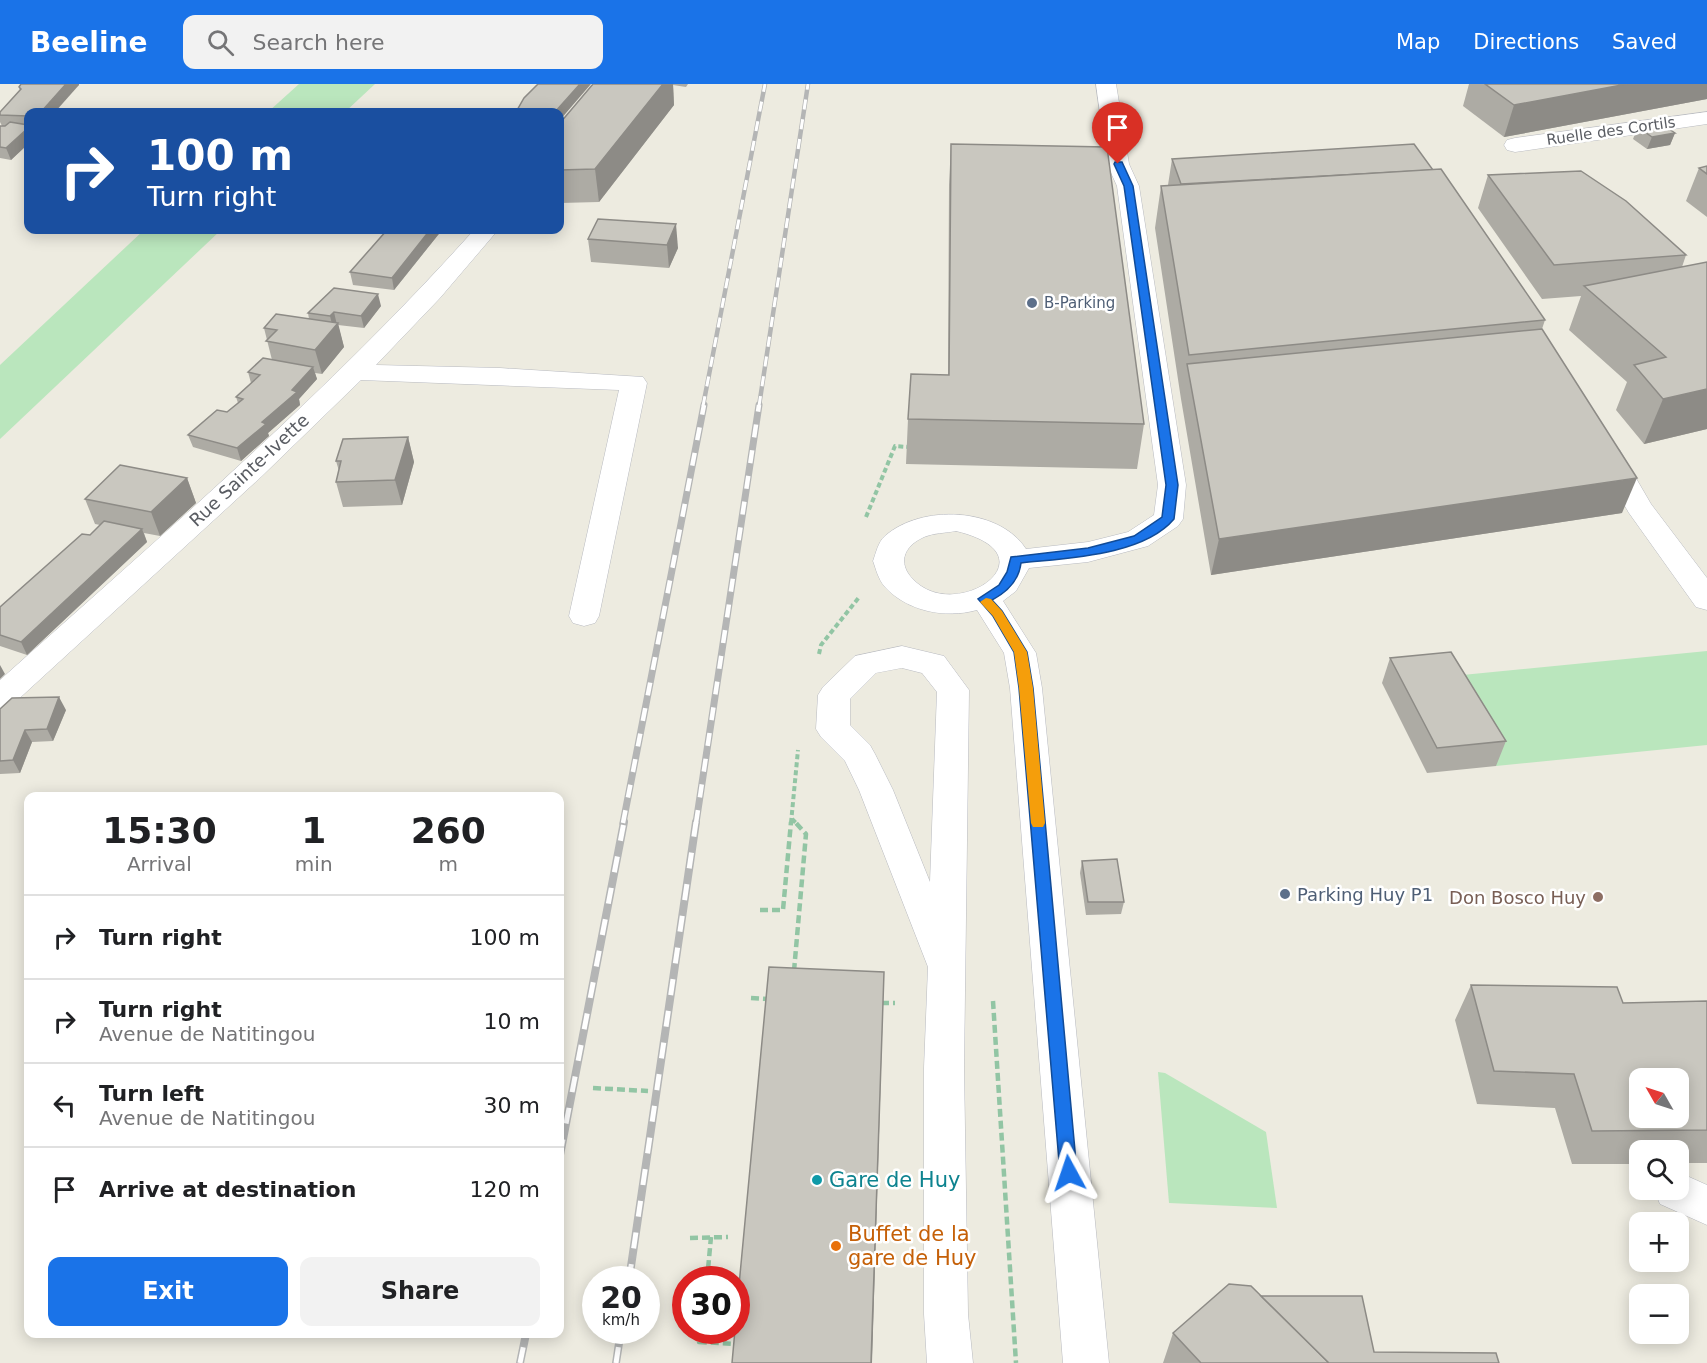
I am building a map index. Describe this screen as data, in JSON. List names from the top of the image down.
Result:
{
  "streets": {
    "street": ["Ruelle des Cortils", "Rue Sainte-Ivette"]
  },
  "places": [
    "B-Parking",
    "Parking Huy P1",
    "Don Bosco Huy",
    "Gare de Huy",
    "Buffet de la gare de Huy"
  ],
  "north": "top left",
  "page": {
    "header": "Beeline",
    "search": "Search here",
    "nav": ["Map", "Directions", "Saved"],
    "turn": ["100 m", "Turn right"],
    "eta": [
      "15:30",
      "Arrival",
      "1",
      "min",
      "260",
      "m"
    ],
    "list": [
      {
        "name": "Turn right",
        "value": "100 m"
      },
      {
        "name": "Turn right",
        "note": "Avenue de Natitingou",
        "value": "10 m"
      },
      {
        "name": "Turn left",
        "note": "Avenue de Natitingou",
        "value": "30 m"
      },
      {
        "name": "Arrive at destination",
        "value": "120 m"
      }
    ],
    "map_buttons": ["+", "−"],
    "buttons": ["Exit", "Share"],
    "speed": "20 km/h",
    "limit": "30"
  }
}
